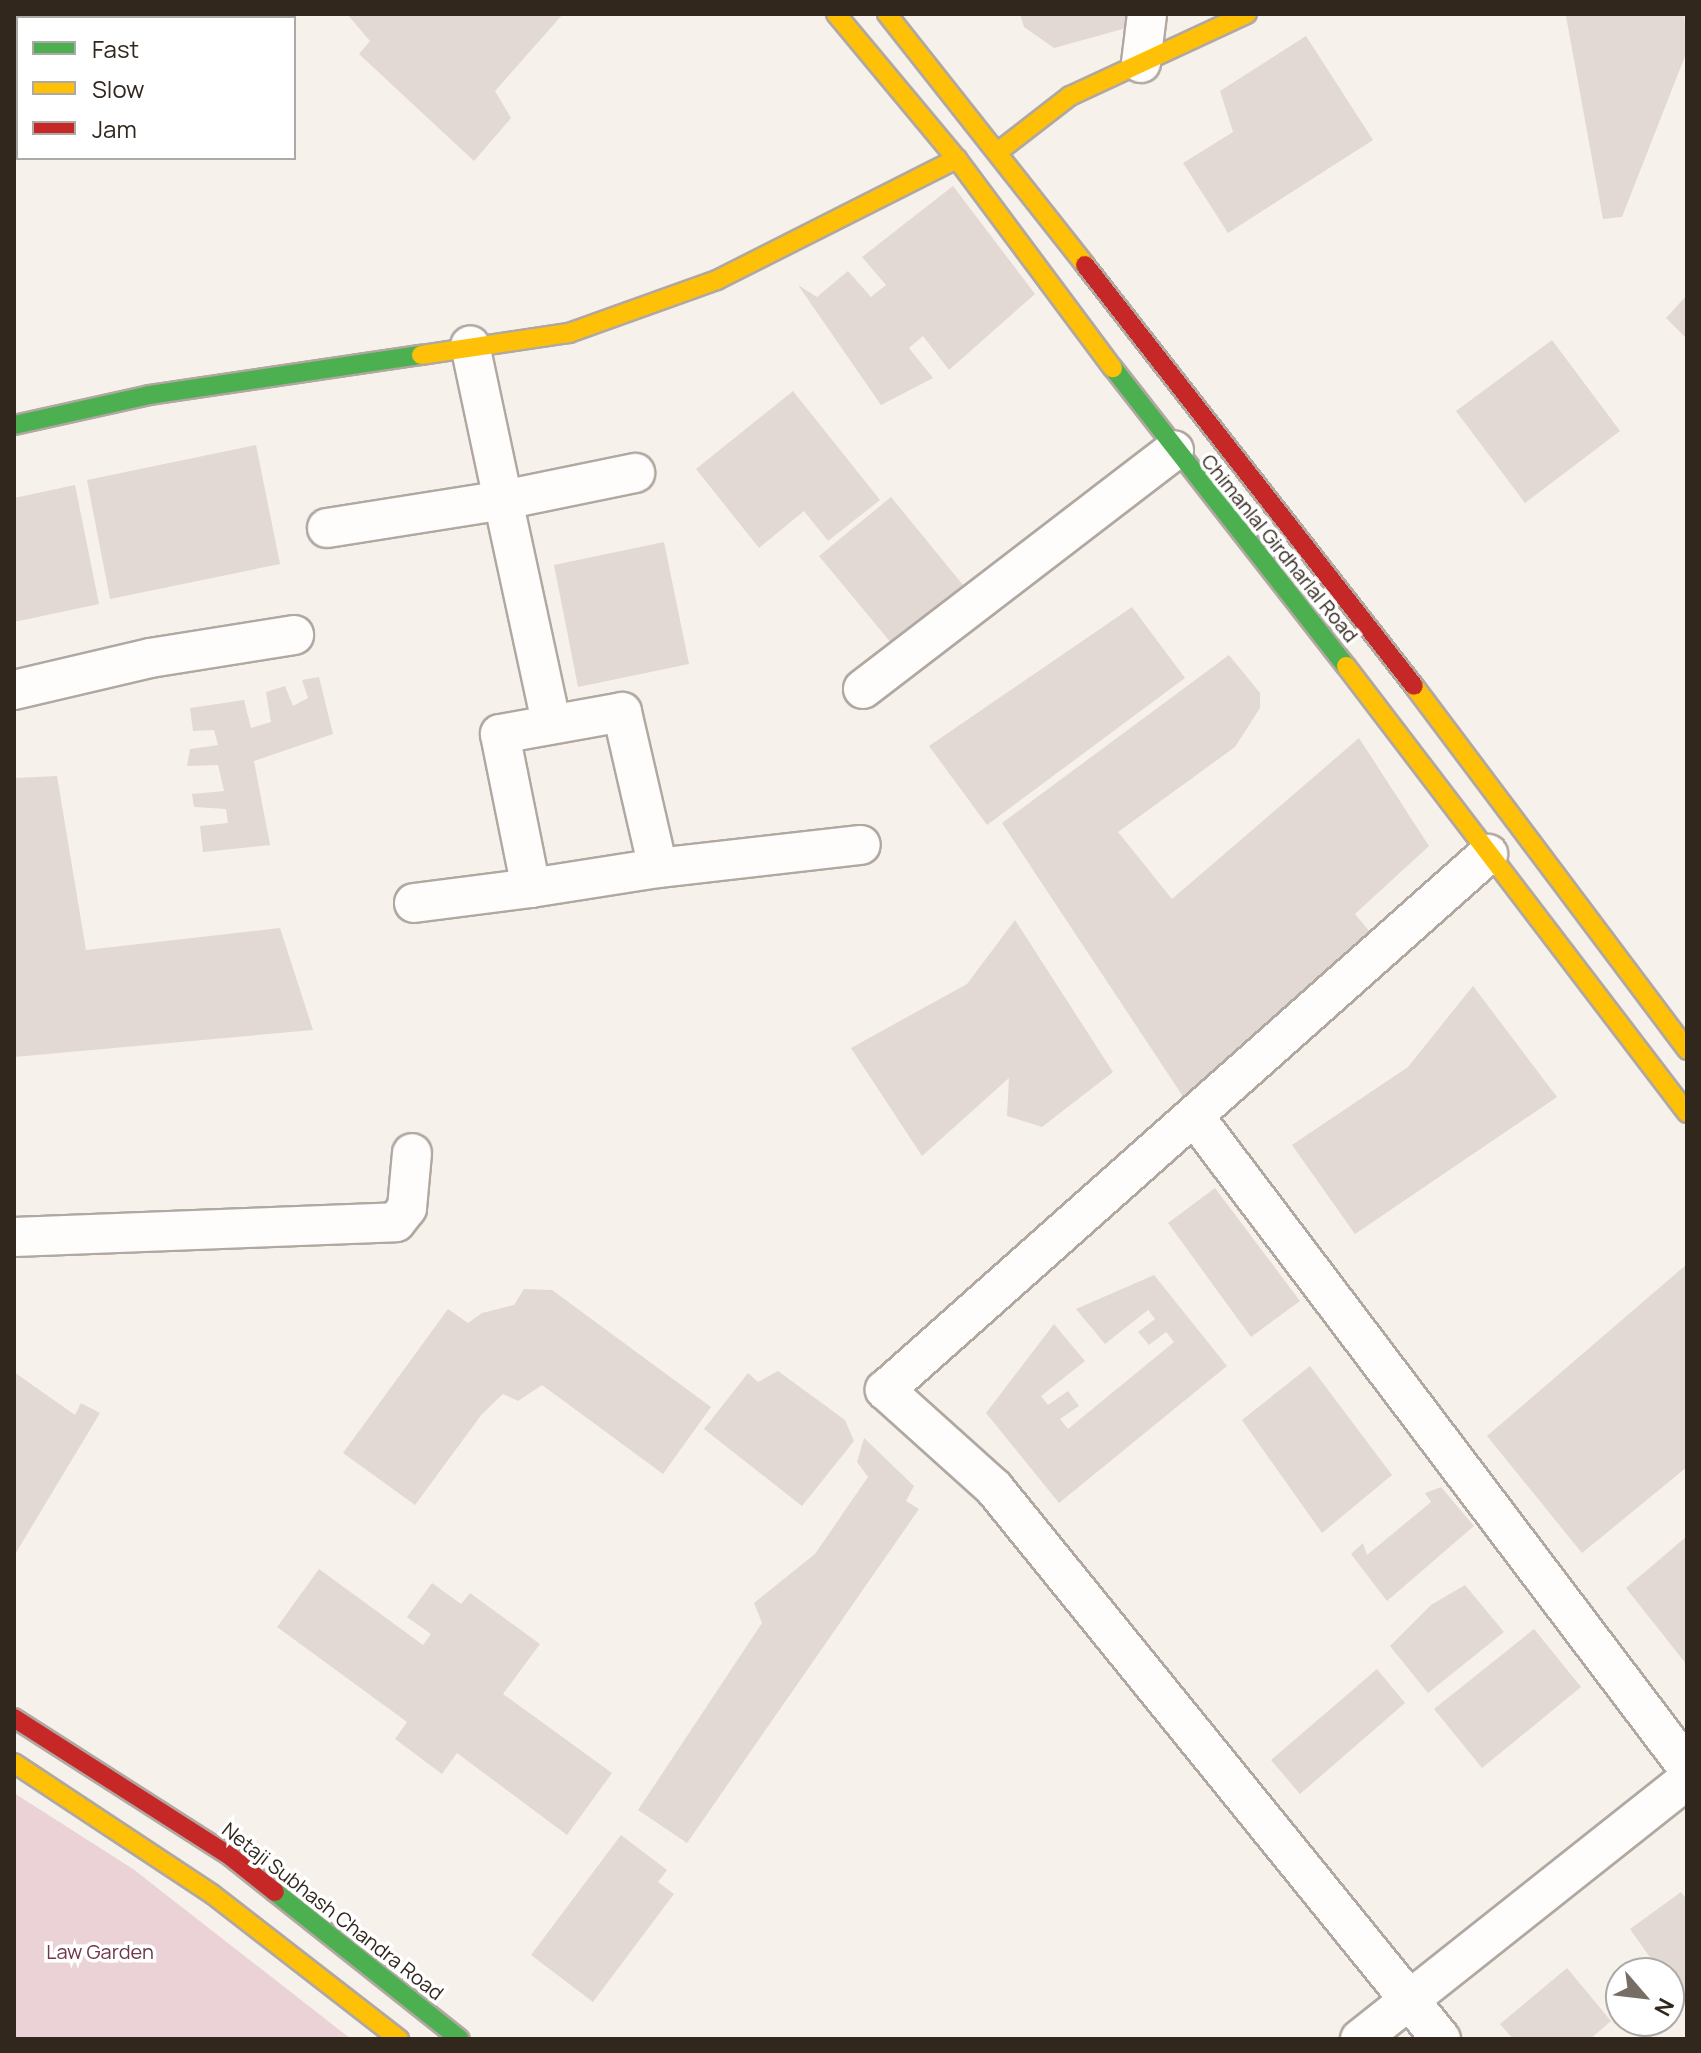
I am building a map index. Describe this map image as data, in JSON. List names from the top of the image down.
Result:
{
  "streets": {
    "main road": ["Chimanlal Girdharlal Road", "Netaji Subhash Chandra Road"]
  },
  "parks": ["Law Garden"],
  "legend": ["Fast", "Slow", "Jam"],
  "north": "bottom right"
}
